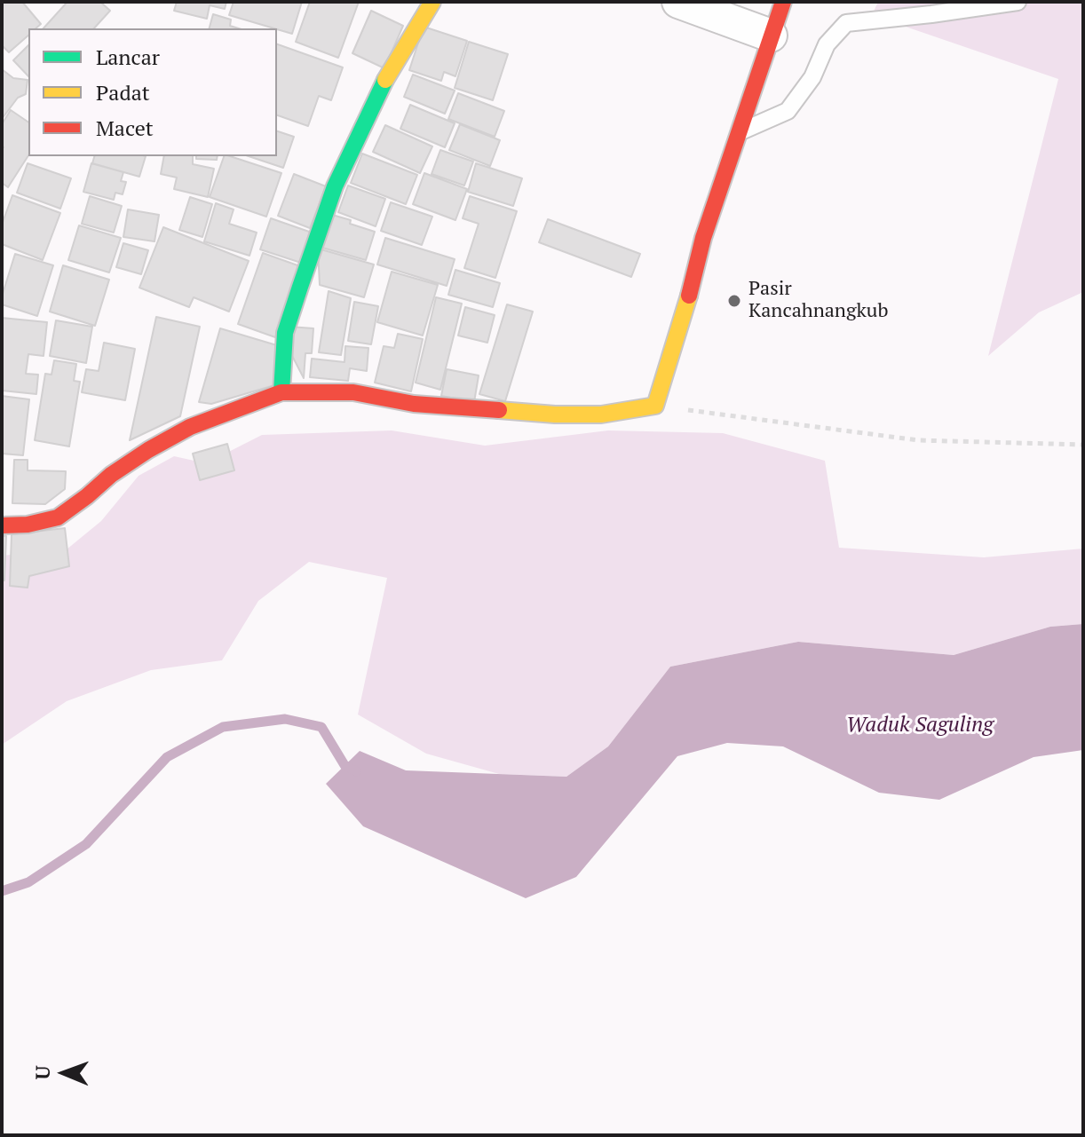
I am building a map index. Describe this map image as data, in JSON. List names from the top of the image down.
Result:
{
  "water": ["Waduk Saguling"],
  "places": ["Pasir Kancahnangkub"],
  "legend": ["Lancar", "Padat", "Macet"],
  "north": "left"
}
